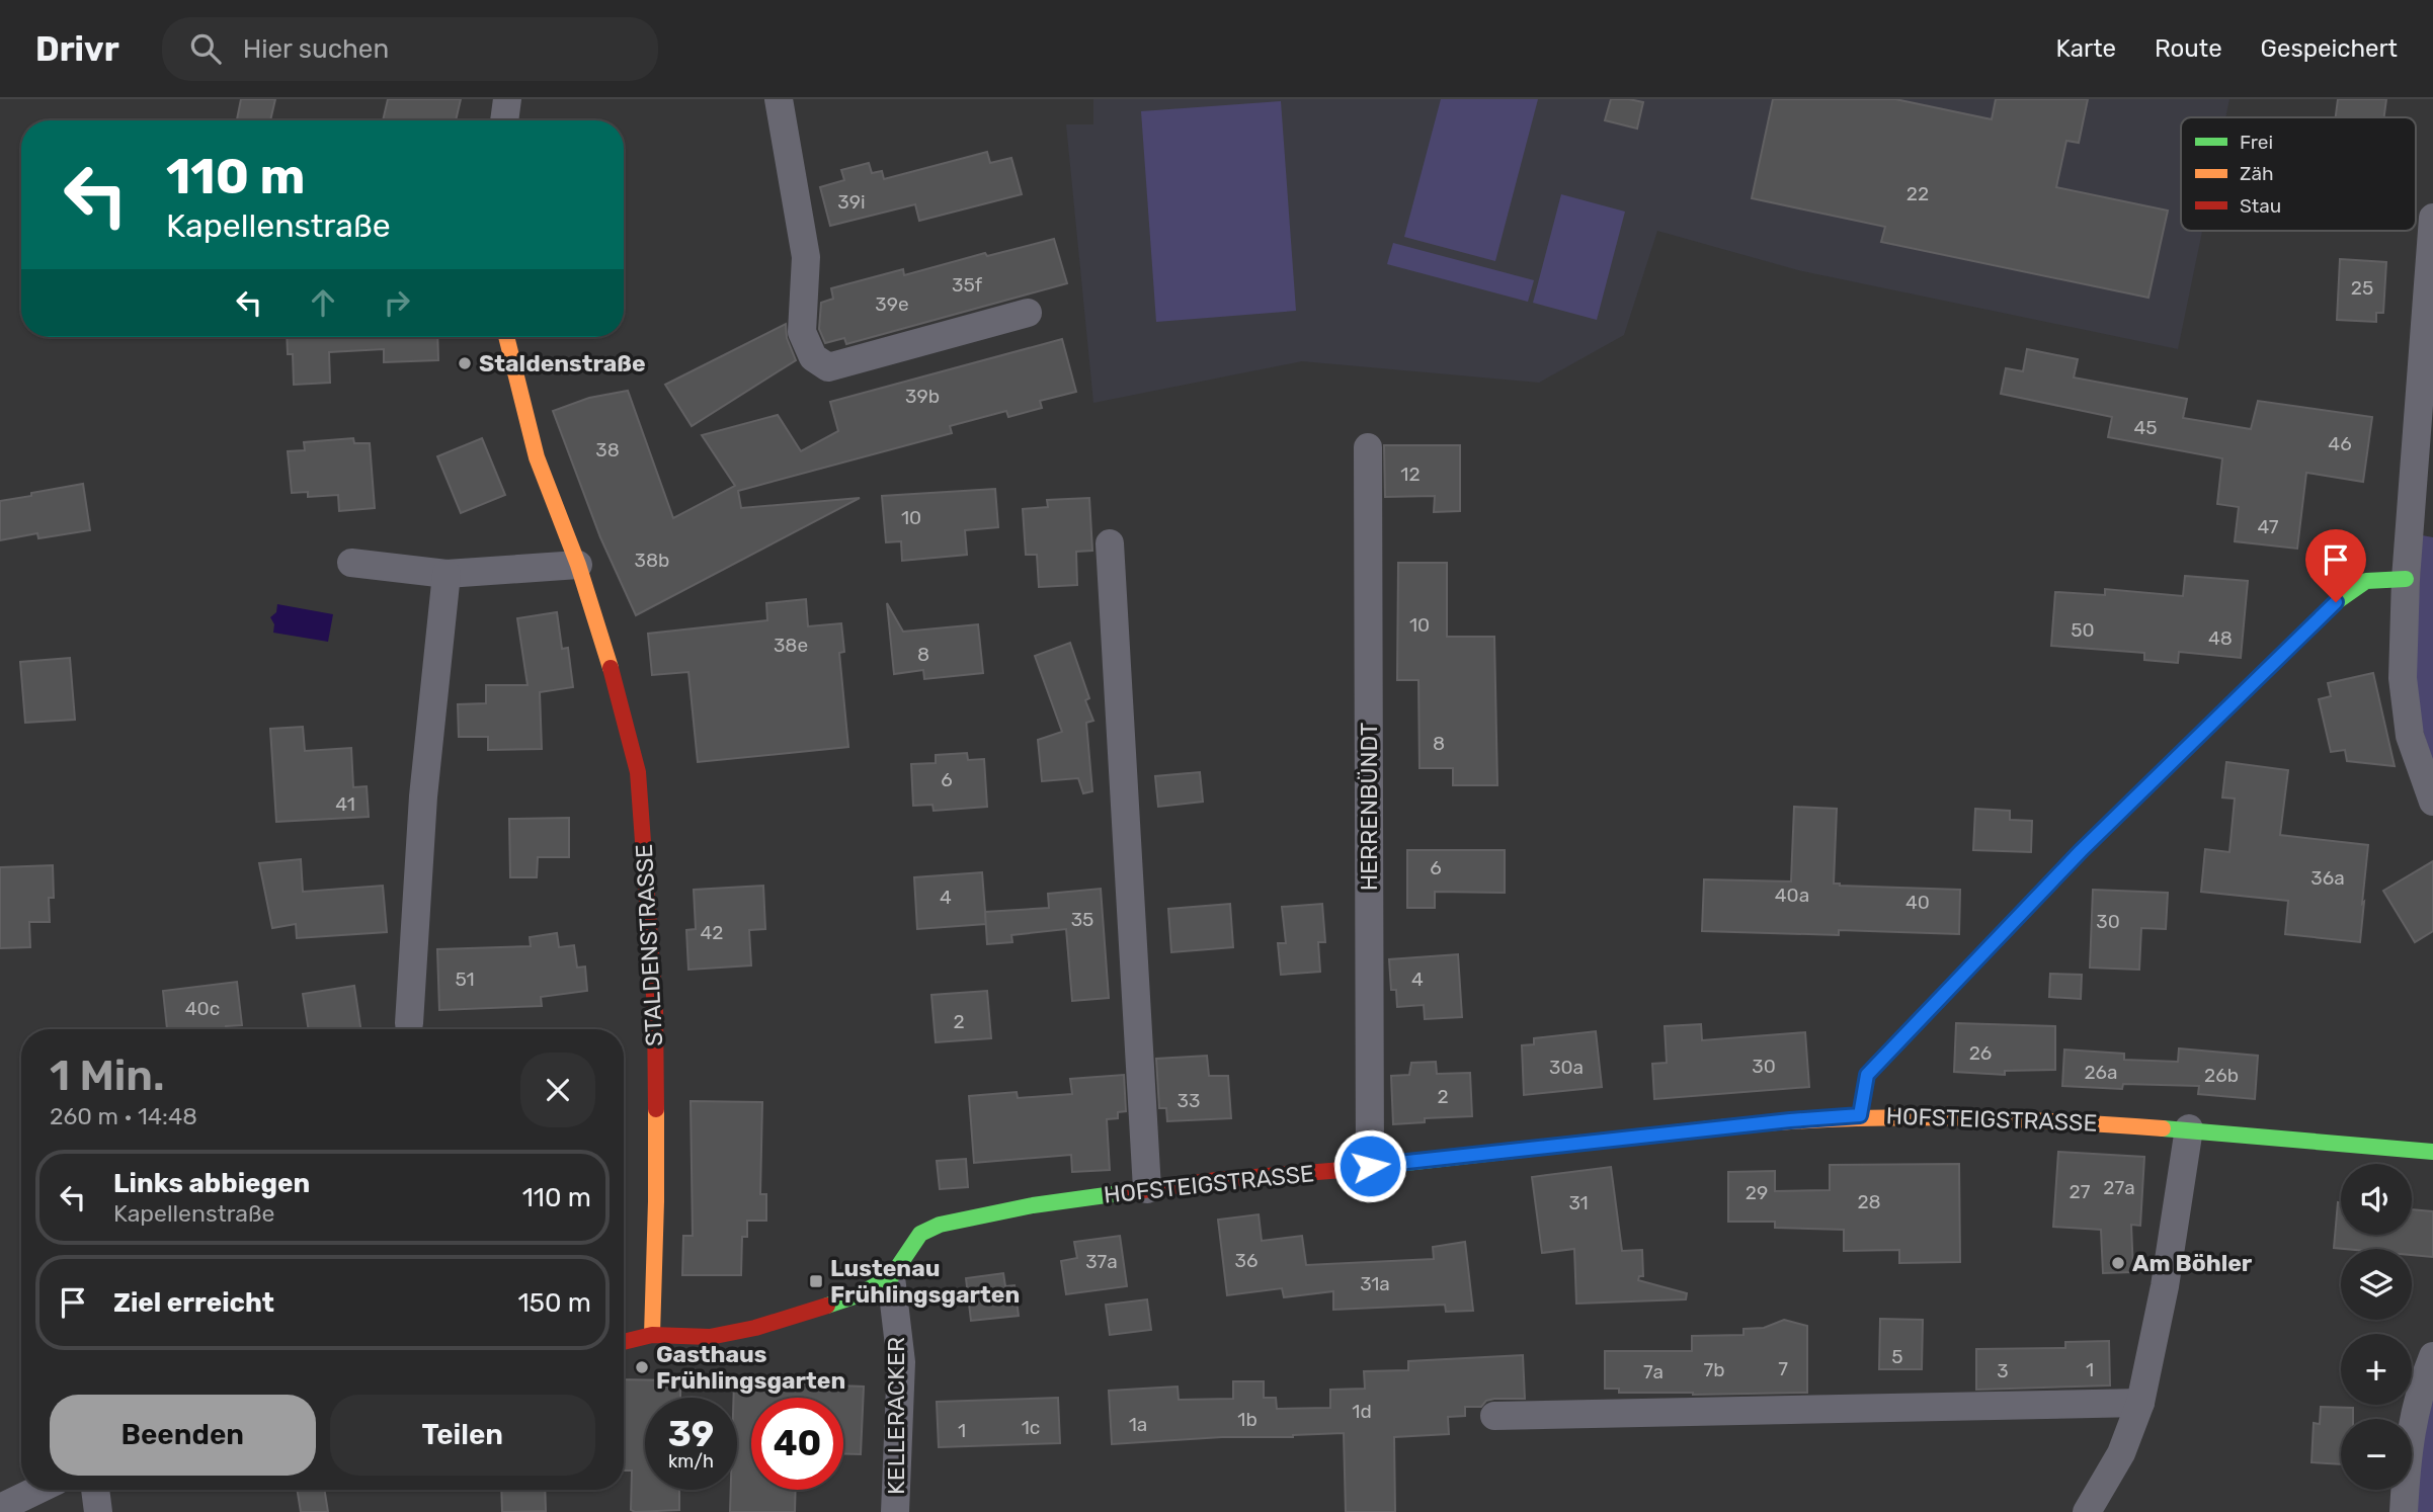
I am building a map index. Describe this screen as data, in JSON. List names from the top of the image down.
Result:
{
  "streets": {
    "street": [
      "HERRENBÜNDT",
      "STALDENSTRASSE",
      "HOFSTEIGSTRASSE",
      "KELLERACKER"
    ]
  },
  "crossings": [
    ["HERRENBÜNDT", "HOFSTEIGSTRASSE"],
    ["STALDENSTRASSE", "HOFSTEIGSTRASSE"],
    ["HOFSTEIGSTRASSE", "KELLERACKER"]
  ],
  "places": {
    "other": ["Staldenstraße", "Am Böhler", "Gasthaus Frühlingsgarten"],
    "transit": ["Lustenau Frühlingsgarten"]
  },
  "house_numbers": [
    "22",
    "39i",
    "35f",
    "25",
    "39e",
    "39b",
    "45",
    "46",
    "38",
    "12",
    "10",
    "47",
    "38b",
    "10",
    "50",
    "48",
    "38e",
    "8",
    "8",
    "6",
    "41",
    "6",
    "36a",
    "40a",
    "4",
    "40",
    "35",
    "30",
    "42",
    "51",
    "4",
    "40c",
    "2",
    "26",
    "30",
    "30a",
    "26a",
    "26b",
    "2",
    "33",
    "27a",
    "27",
    "29",
    "28",
    "31",
    "36",
    "37a",
    "31a",
    "5",
    "7",
    "7b",
    "1",
    "3",
    "7a",
    "1d",
    "1b",
    "1a",
    "1c",
    "1"
  ],
  "legend": ["Frei", "Zäh", "Stau"],
  "page": {
    "header": "Drivr",
    "search": "Hier suchen",
    "nav": ["Karte", "Route", "Gespeichert"],
    "turn": ["110 m", "Kapellenstraße"],
    "heading": ["1 Min.", "260 m · 14:48"],
    "list": [
      {
        "name": "Links abbiegen",
        "note": "Kapellenstraße",
        "value": "110 m"
      },
      {
        "name": "Ziel erreicht",
        "value": "150 m"
      }
    ],
    "map_buttons": ["+", "−"],
    "buttons": ["Beenden", "Teilen"],
    "speed": "39 km/h",
    "limit": "40"
  }
}
